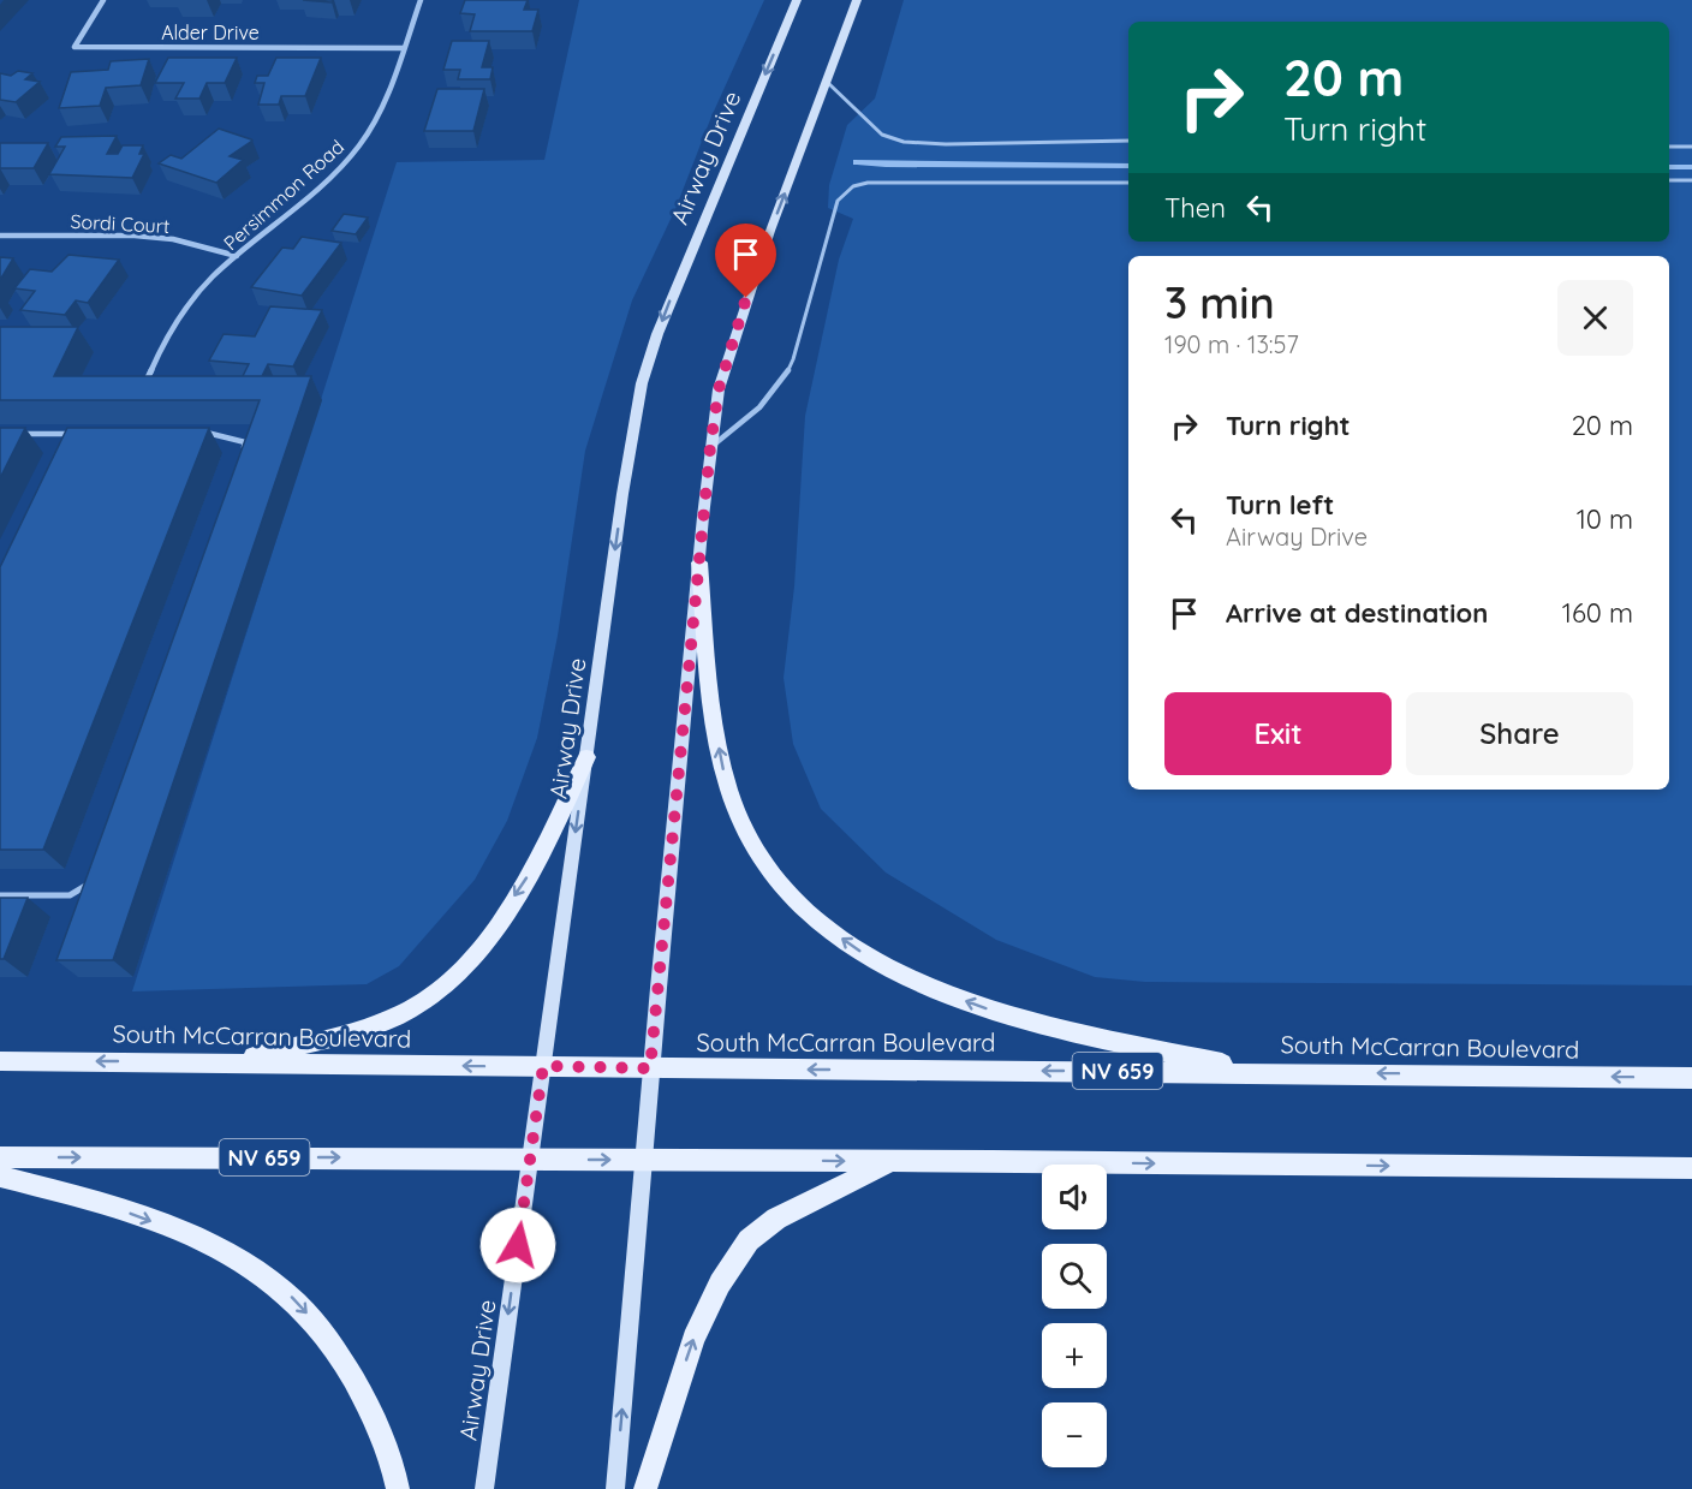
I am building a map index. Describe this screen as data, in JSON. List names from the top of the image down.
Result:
{
  "streets": {
    "main road": ["Airway Drive", "South McCarran Boulevard", "NV 659"],
    "street": ["Alder Drive", "Persimmon Road", "Sordi Court"]
  },
  "crossings": [
    ["Alder Drive", "Persimmon Road"],
    ["Airway Drive", "South McCarran Boulevard"],
    ["Airway Drive", "NV 659"],
    ["Persimmon Road", "Sordi Court"]
  ],
  "page": {
    "turn": ["20 m", "Turn right"],
    "then": "Then",
    "heading": ["3 min", "190 m · 13:57"],
    "list": [
      {
        "name": "Turn right",
        "value": "20 m"
      },
      {
        "name": "Turn left",
        "note": "Airway Drive",
        "value": "10 m"
      },
      {
        "name": "Arrive at destination",
        "value": "160 m"
      }
    ],
    "buttons": ["Exit", "Share"],
    "map_buttons": ["+", "−"]
  }
}
